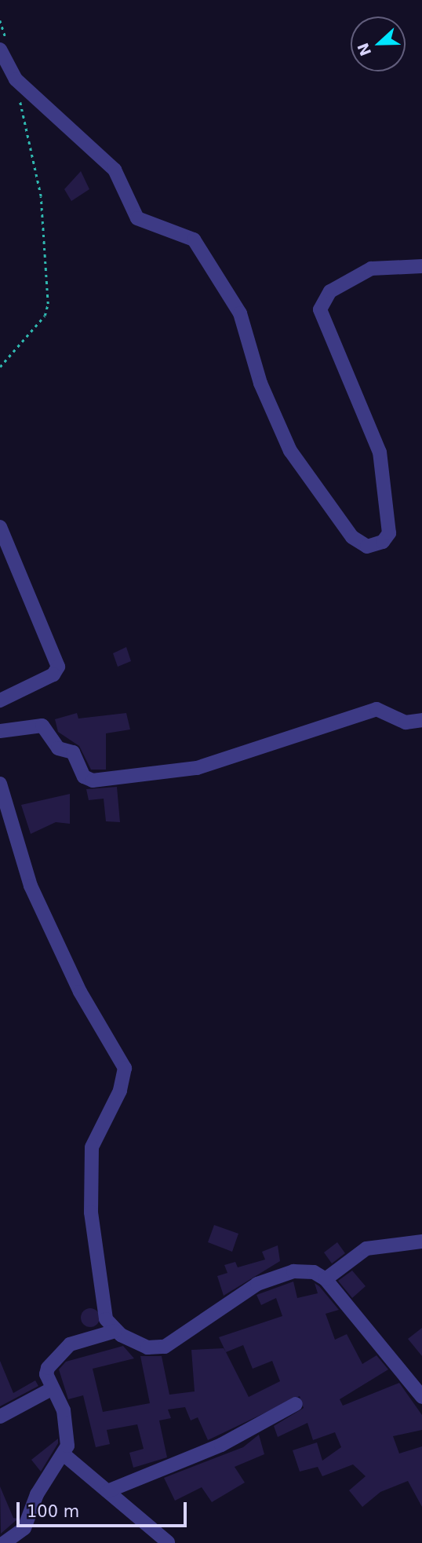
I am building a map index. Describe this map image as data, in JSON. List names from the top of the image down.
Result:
{
  "scale_bar": "100 m",
  "north": "left"
}
